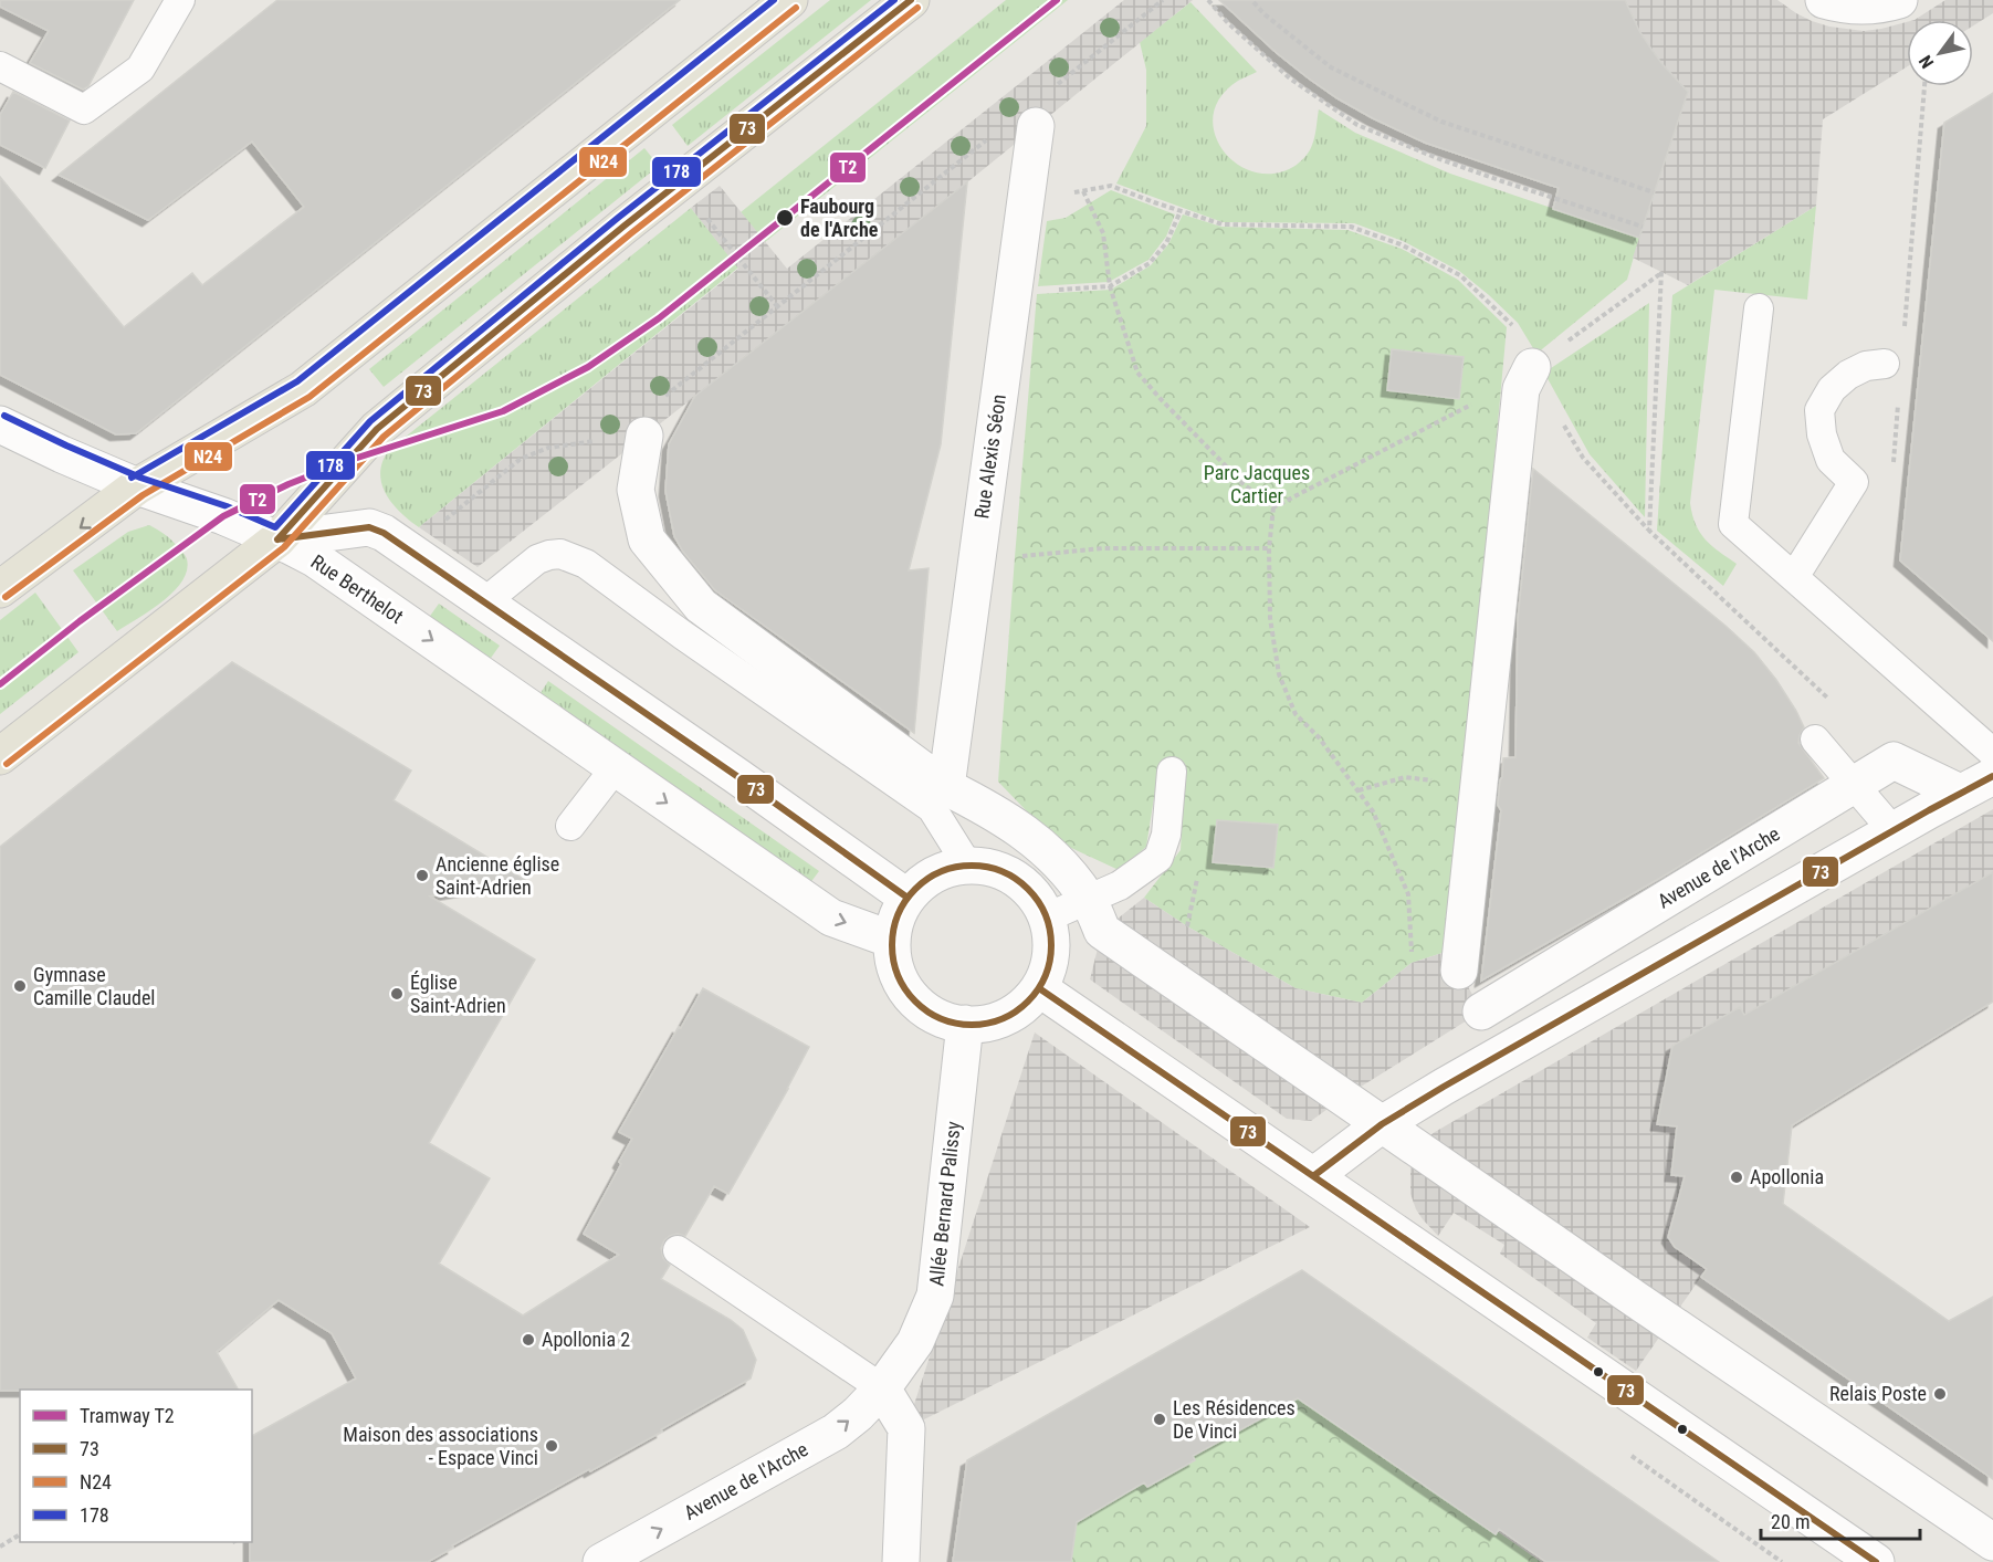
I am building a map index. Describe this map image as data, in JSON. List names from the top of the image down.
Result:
{
  "streets": {
    "street": [
      "Rue Alexis Séon",
      "Rue Berthelot",
      "Avenue de l'Arche",
      "Allée Bernard Palissy"
    ]
  },
  "crossings": [
    ["Rue Berthelot", "Allée Bernard Palissy"],
    ["Avenue de l'Arche", "Allée Bernard Palissy"]
  ],
  "one_way": ["Avenue de l'Arche"],
  "parks": ["Parc Jacques Cartier"],
  "places": [
    "Faubourg de l'Arche",
    "Ancienne église Saint-Adrien",
    "Gymnase Camille Claudel",
    "Église Saint-Adrien",
    "Apollonia",
    "Apollonia 2",
    "Relais Poste",
    "Les Résidences De Vinci",
    "Maison des associations - Espace Vinci"
  ],
  "lines": [
    "tram line T2",
    "transit line 73",
    "transit line 178",
    "transit line N24"
  ],
  "legend": [
    "Tramway T2",
    "73",
    "N24",
    "178"
  ],
  "scale_bar": "20 m",
  "north": "bottom left"
}
